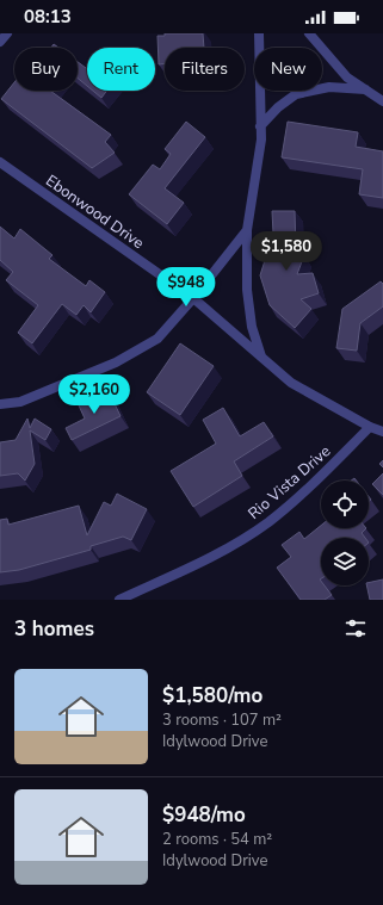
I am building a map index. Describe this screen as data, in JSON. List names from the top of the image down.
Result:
{
  "streets": {
    "street": ["Ebonwood Drive", "Rio Vista Drive"]
  },
  "crossings": [
    ["Ebonwood Drive", "Rio Vista Drive"]
  ],
  "page": {
    "status": "08:13",
    "chip": [
      "Buy",
      "Rent",
      "Filters",
      "New"
    ],
    "price": ["$1,580", "$948", "$2,160"],
    "heading": "3 homes",
    "list": [
      {
        "name": "$1,580/mo",
        "note": "3 rooms · 107 m² · Idylwood Drive"
      },
      {
        "name": "$948/mo",
        "note": "2 rooms · 54 m² · Idylwood Drive"
      }
    ]
  }
}
